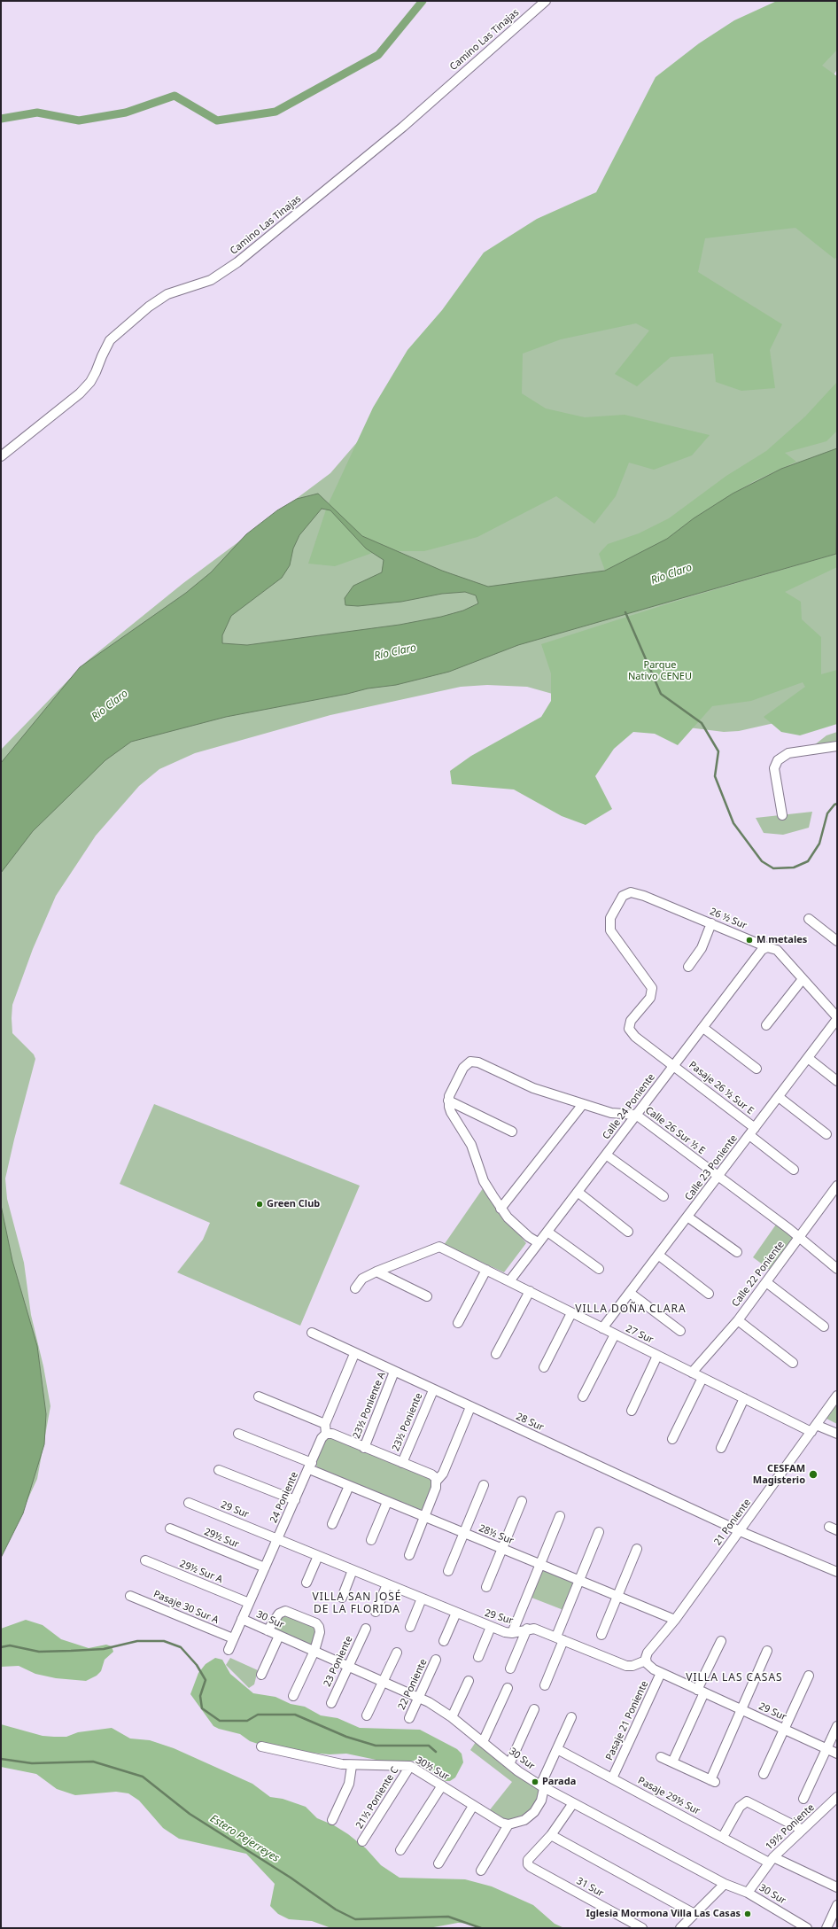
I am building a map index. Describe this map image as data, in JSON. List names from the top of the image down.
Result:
{
  "streets": {
    "street": [
      "Camino Las Tinajas",
      "26 ½ Sur",
      "Pasaje 26 ½ Sur E",
      "Calle 24 Poniente",
      "Calle 26 Sur ½ E",
      "Calle 23 Poniente",
      "Calle 22 Poniente",
      "27 Sur",
      "23½ Poniente A",
      "23½ Poniente",
      "28 Sur",
      "24 Poniente",
      "29 Sur",
      "21 Poniente",
      "28½ Sur",
      "29½ Sur",
      "29½ Sur A",
      "Pasaje 30 Sur A",
      "30 Sur",
      "23 Poniente",
      "22 Poniente",
      "Pasaje 21 Poniente",
      "30½ Sur",
      "Pasaje 29½ Sur",
      "21½ Poniente C",
      "19½ Poniente",
      "31 Sur"
    ]
  },
  "crossings": [
    ["26 ½ Sur", "Pasaje 26 ½ Sur E"],
    ["26 ½ Sur", "Calle 24 Poniente"],
    ["26 ½ Sur", "Calle 23 Poniente"],
    ["Pasaje 26 ½ Sur E", "Calle 24 Poniente"],
    ["Pasaje 26 ½ Sur E", "Calle 23 Poniente"],
    ["Calle 24 Poniente", "Calle 26 Sur ½ E"],
    ["Calle 24 Poniente", "27 Sur"],
    ["Calle 26 Sur ½ E", "Calle 23 Poniente"],
    ["Calle 26 Sur ½ E", "Calle 22 Poniente"],
    ["Calle 23 Poniente", "27 Sur"],
    ["Calle 22 Poniente", "27 Sur"],
    ["27 Sur", "21 Poniente"],
    ["23½ Poniente A", "28 Sur"],
    ["23½ Poniente", "28 Sur"],
    ["28 Sur", "21 Poniente"],
    ["24 Poniente", "29 Sur"],
    ["24 Poniente", "28½ Sur"],
    ["24 Poniente", "29½ Sur"],
    ["24 Poniente", "29½ Sur A"],
    ["24 Poniente", "Pasaje 30 Sur A"],
    ["24 Poniente", "30 Sur"],
    ["29 Sur", "21 Poniente"],
    ["29 Sur", "Pasaje 21 Poniente"],
    ["21 Poniente", "28½ Sur"],
    ["30 Sur", "23 Poniente"],
    ["30 Sur", "22 Poniente"],
    ["30 Sur", "19½ Poniente"],
    ["Pasaje 21 Poniente", "Pasaje 29½ Sur"],
    ["30½ Sur", "21½ Poniente C"],
    ["Pasaje 29½ Sur", "19½ Poniente"]
  ],
  "districts": ["VILLA DOÑA CLARA", "VILLA SAN JOSÉ DE LA FLORIDA", "VILLA LAS CASAS"],
  "water": ["Río Claro", "Estero Pejerreyes"],
  "parks": ["Parque Nativo CENEU"],
  "places": [
    "M metales",
    "Green Club",
    "CESFAM Magisterio",
    "Parada",
    "Iglesia Mormona Villa Las Casas"
  ]
}
